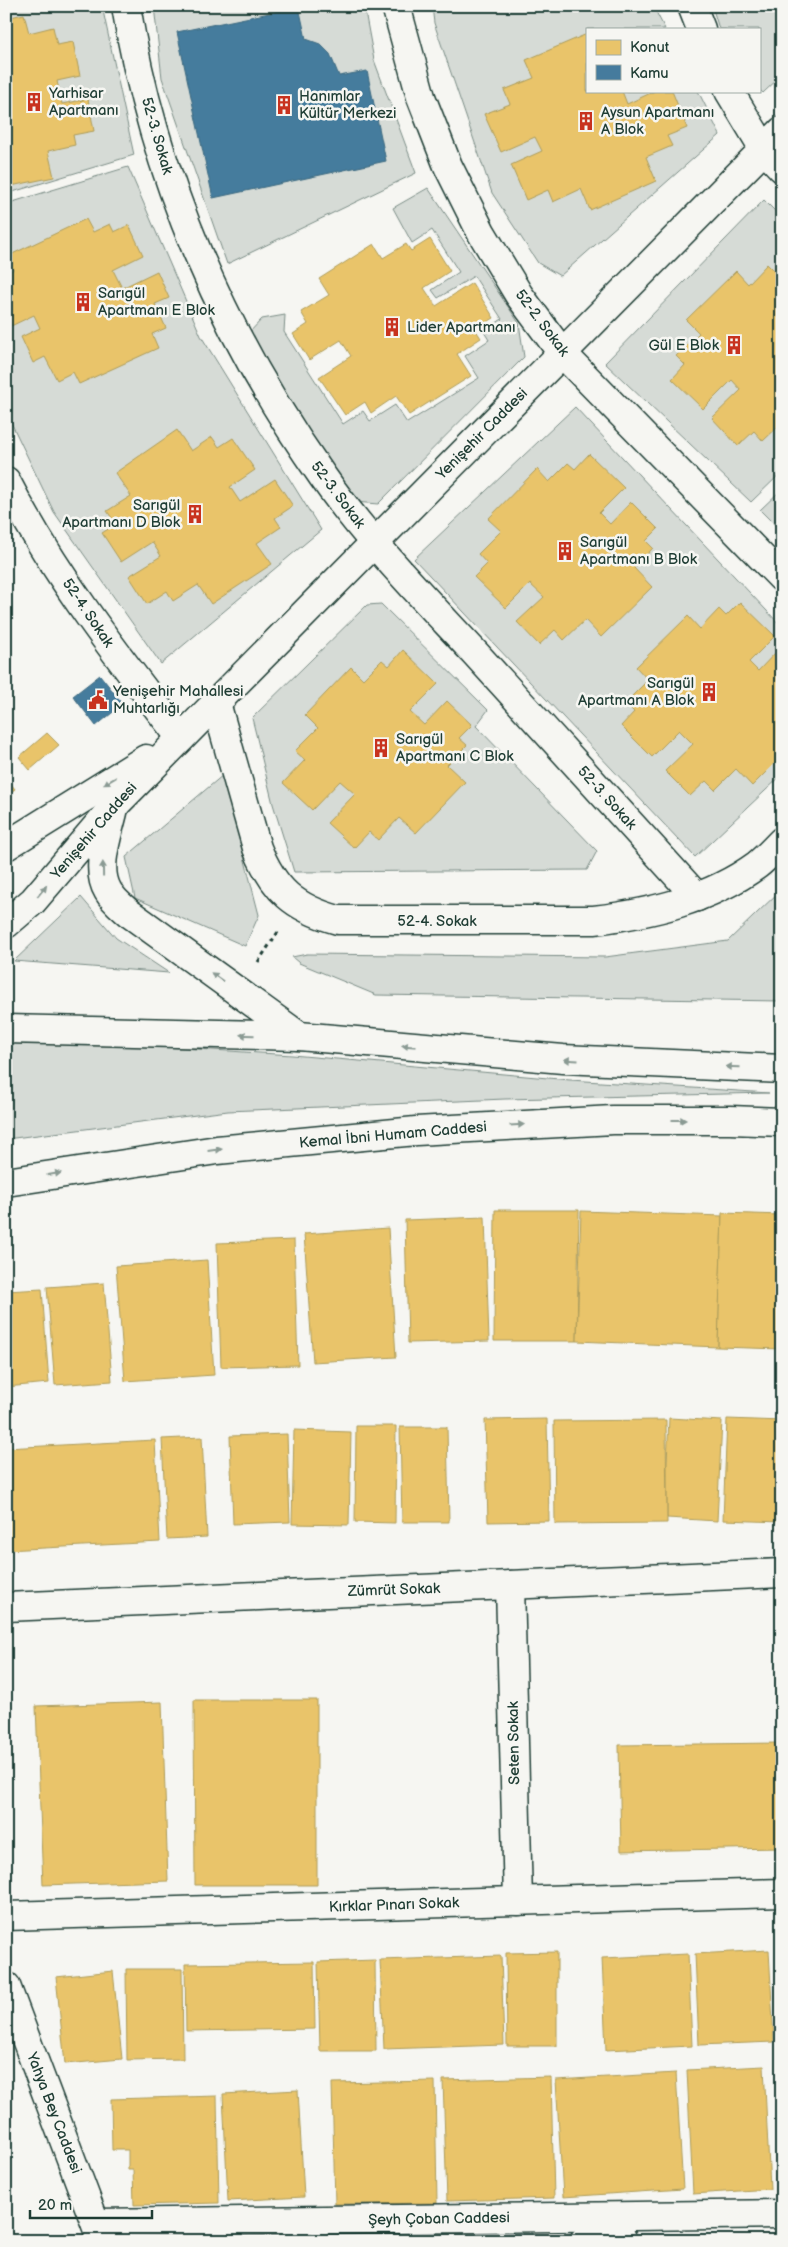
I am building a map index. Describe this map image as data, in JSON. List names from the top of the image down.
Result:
{
  "streets": {
    "street": [
      "52-3. Sokak",
      "52-2. Sokak",
      "Yenişehir Caddesi",
      "52-4. Sokak",
      "Kemal İbni Humam Caddesi",
      "Zümrüt Sokak",
      "Seten Sokak",
      "Kırklar Pınarı Sokak",
      "Yahya Bey Caddesi",
      "Şeyh Çoban Caddesi"
    ]
  },
  "crossings": [
    ["52-3. Sokak", "Yenişehir Caddesi"],
    ["52-3. Sokak", "52-4. Sokak"],
    ["52-2. Sokak", "Yenişehir Caddesi"],
    ["Yenişehir Caddesi", "52-4. Sokak"],
    ["Zümrüt Sokak", "Seten Sokak"],
    ["Seten Sokak", "Kırklar Pınarı Sokak"],
    ["Yahya Bey Caddesi", "Şeyh Çoban Caddesi"]
  ],
  "places": {
    "building": [
      "Yarhisar Apartmanı",
      "Hanımlar Kültür Merkezi",
      "Aysun Apartmanı A Blok",
      "Sarıgül Apartmanı E Blok",
      "Lider Apartmanı",
      "Gül E Blok",
      "Sarıgül Apartmanı D Blok",
      "Sarıgül Apartmanı B Blok",
      "Sarıgül Apartmanı A Blok",
      "Sarıgül Apartmanı C Blok"
    ],
    "public building": ["Yenişehir Mahallesi Muhtarlığı"]
  },
  "legend": ["Konut", "Kamu"],
  "scale_bar": "20 m"
}
